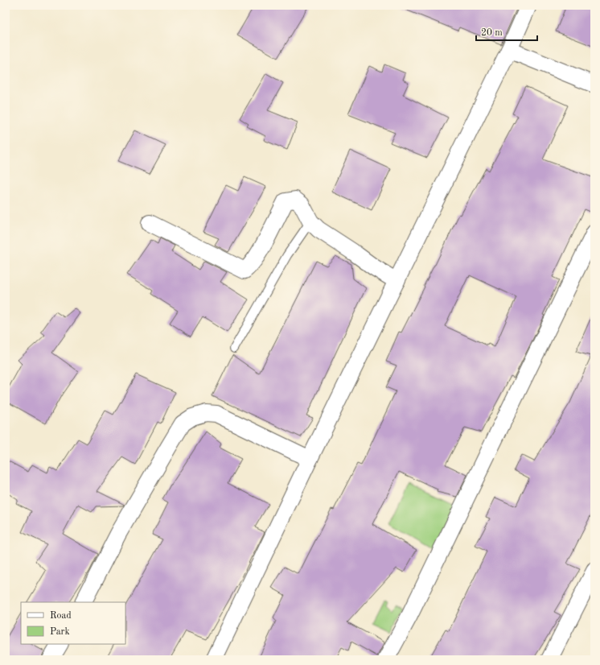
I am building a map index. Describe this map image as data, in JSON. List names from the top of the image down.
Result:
{
  "legend": ["Road", "Park"],
  "scale_bar": "20 m"
}
